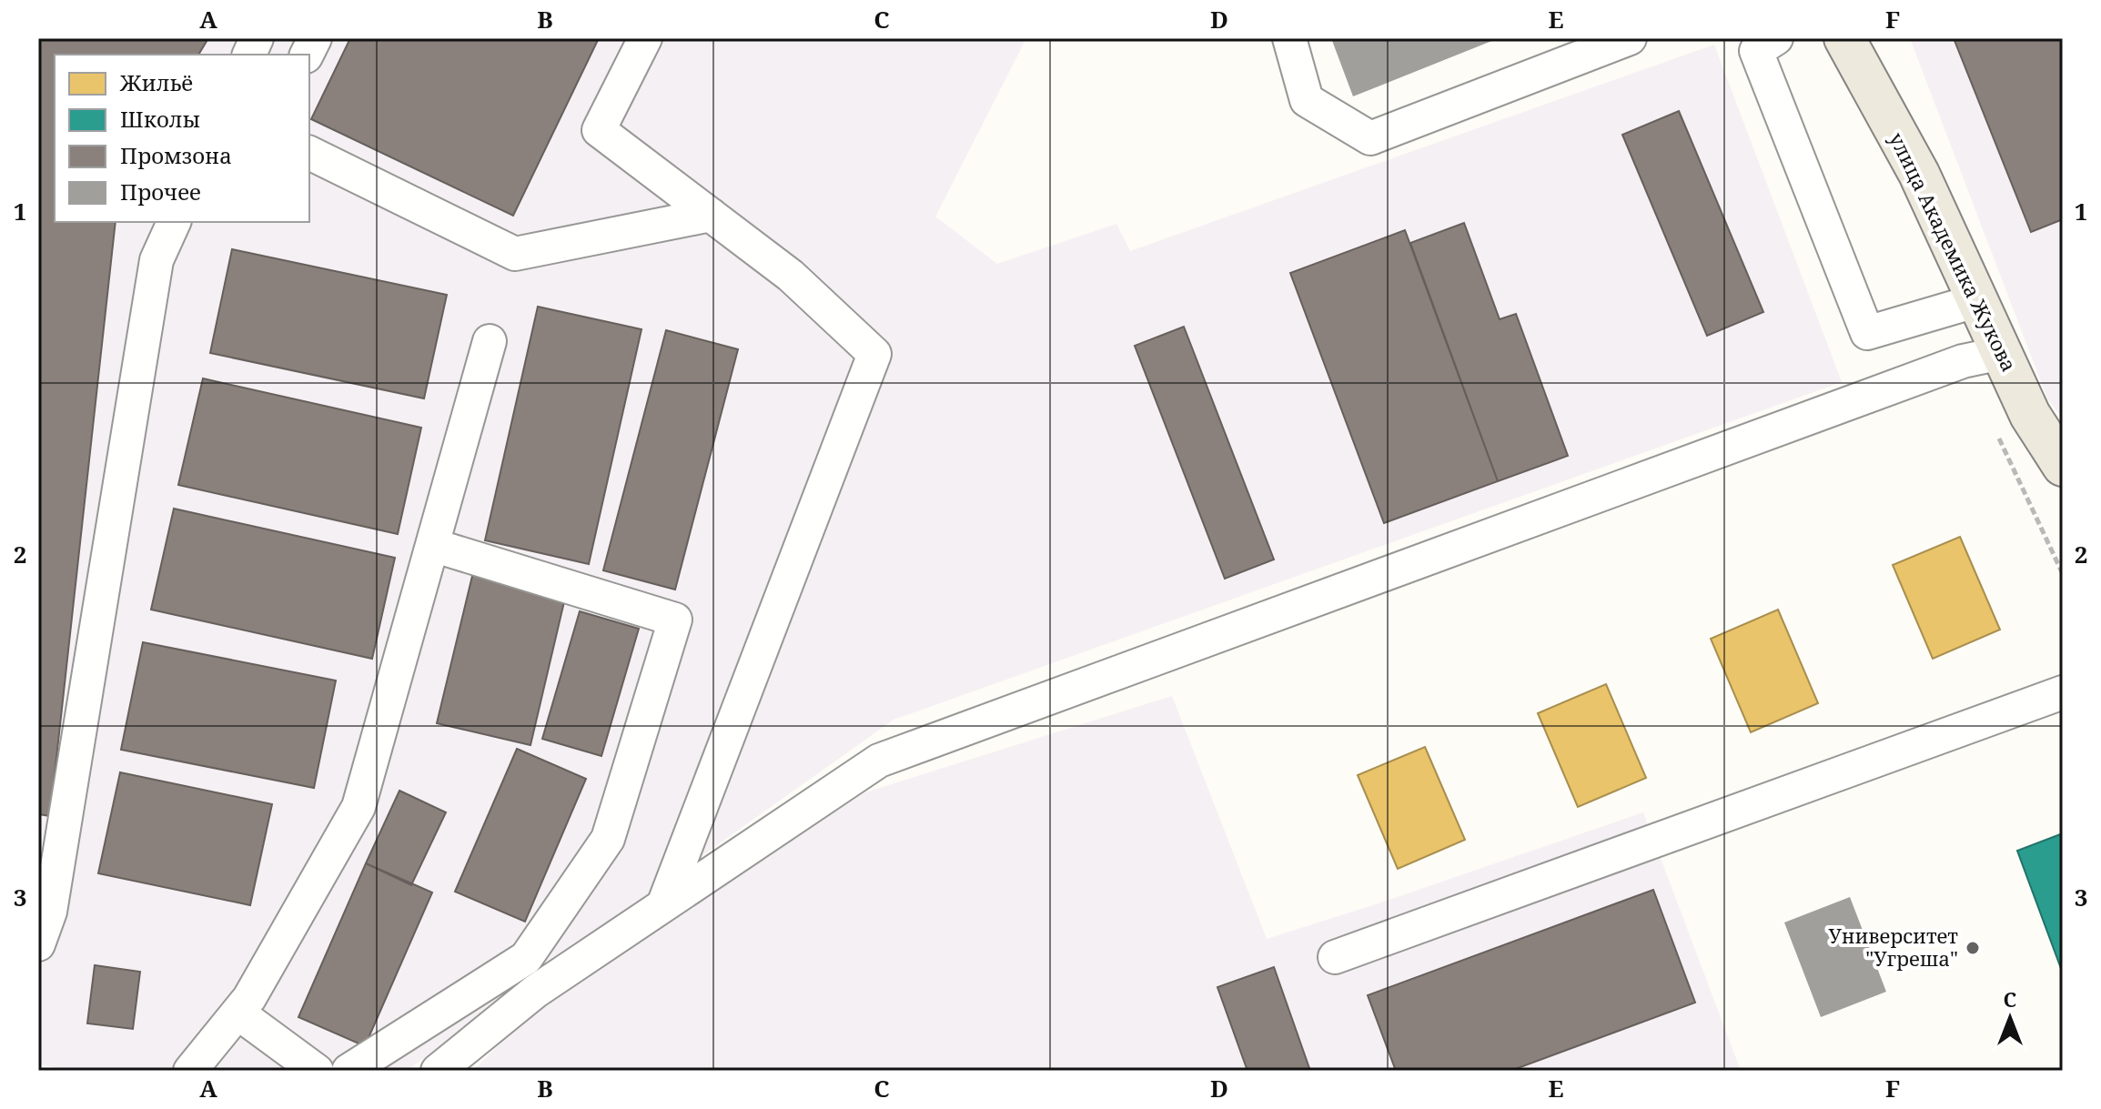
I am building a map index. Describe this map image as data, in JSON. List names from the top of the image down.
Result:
{
  "streets": {
    "main road": ["улица Академика Жукова"]
  },
  "places": ["Университет \"Угреша\""],
  "legend": [
    "Жильё",
    "Школы",
    "Промзона",
    "Прочее"
  ],
  "north": "top",
  "grid": {
    "columns": [
      "A",
      "B",
      "C",
      "D",
      "E",
      "F"
    ],
    "rows": ["1", "2", "3"]
  }
}
